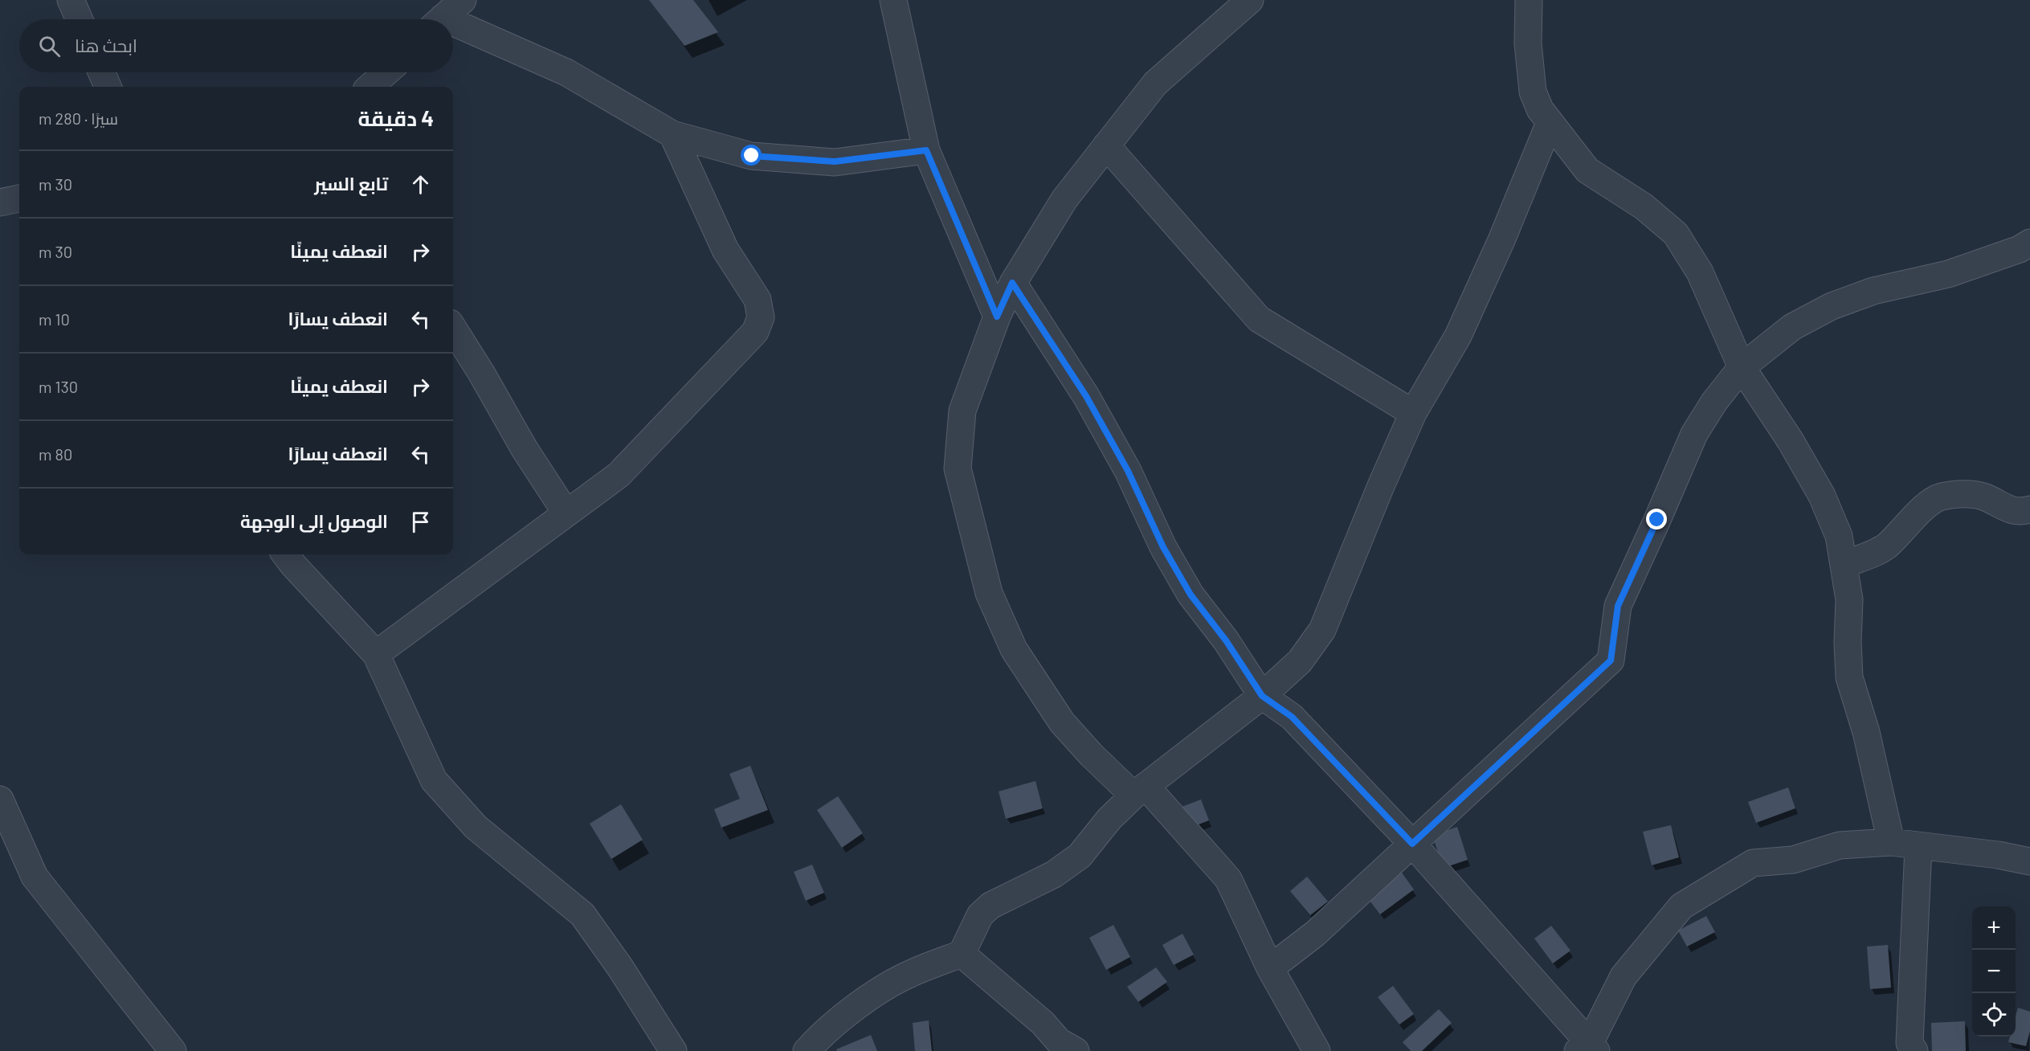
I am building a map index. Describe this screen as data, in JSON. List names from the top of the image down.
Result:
{
  "page": {
    "search": "ابحث هنا",
    "heading": ["4 دقيقة", "سيرًا · 280 m"],
    "list": [
      ["تابع السير", "30 m"],
      ["انعطف يمينًا", "30 m"],
      ["انعطف يسارًا", "10 m"],
      ["انعطف يمينًا", "130 m"],
      ["انعطف يسارًا", "80 m"],
      "الوصول إلى الوجهة"
    ],
    "map_buttons": ["+", "−"]
  }
}
